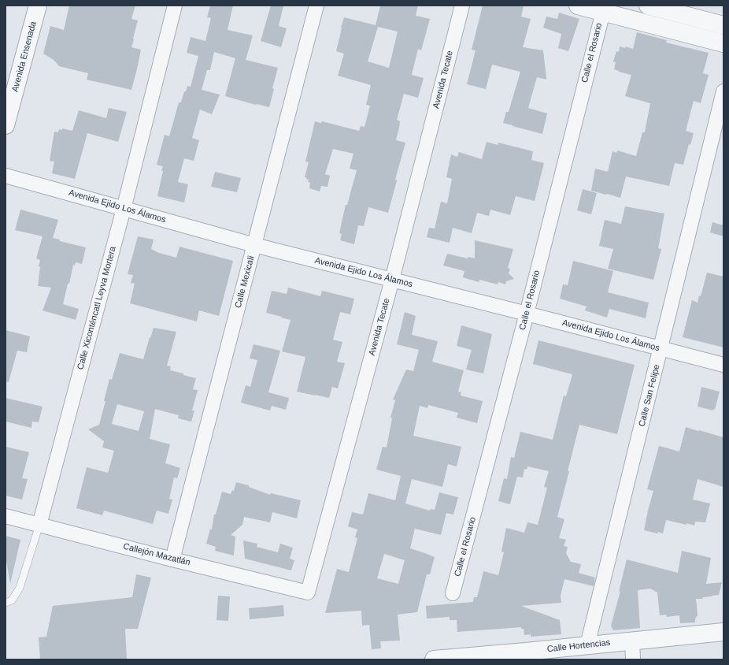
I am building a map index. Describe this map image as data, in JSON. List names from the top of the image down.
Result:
{
  "streets": {
    "street": [
      "Calle el Rosario",
      "Avenida Ensenada",
      "Avenida Tecate",
      "Avenida Ejido Los Álamos",
      "Calle Mexicali",
      "Calle Xiconténcatl Leyva Mortera",
      "Calle San Felipe",
      "Callejón Mazatlán",
      "Calle Hortencias"
    ]
  },
  "crossings": [
    ["Calle el Rosario", "Avenida Ejido Los Álamos"],
    ["Avenida Tecate", "Avenida Ejido Los Álamos"],
    ["Avenida Tecate", "Callejón Mazatlán"],
    ["Avenida Ejido Los Álamos", "Calle Mexicali"],
    ["Avenida Ejido Los Álamos", "Calle Xiconténcatl Leyva Mortera"],
    ["Avenida Ejido Los Álamos", "Calle San Felipe"],
    ["Calle Mexicali", "Callejón Mazatlán"],
    ["Calle Xiconténcatl Leyva Mortera", "Callejón Mazatlán"],
    ["Calle San Felipe", "Calle Hortencias"]
  ]
}
